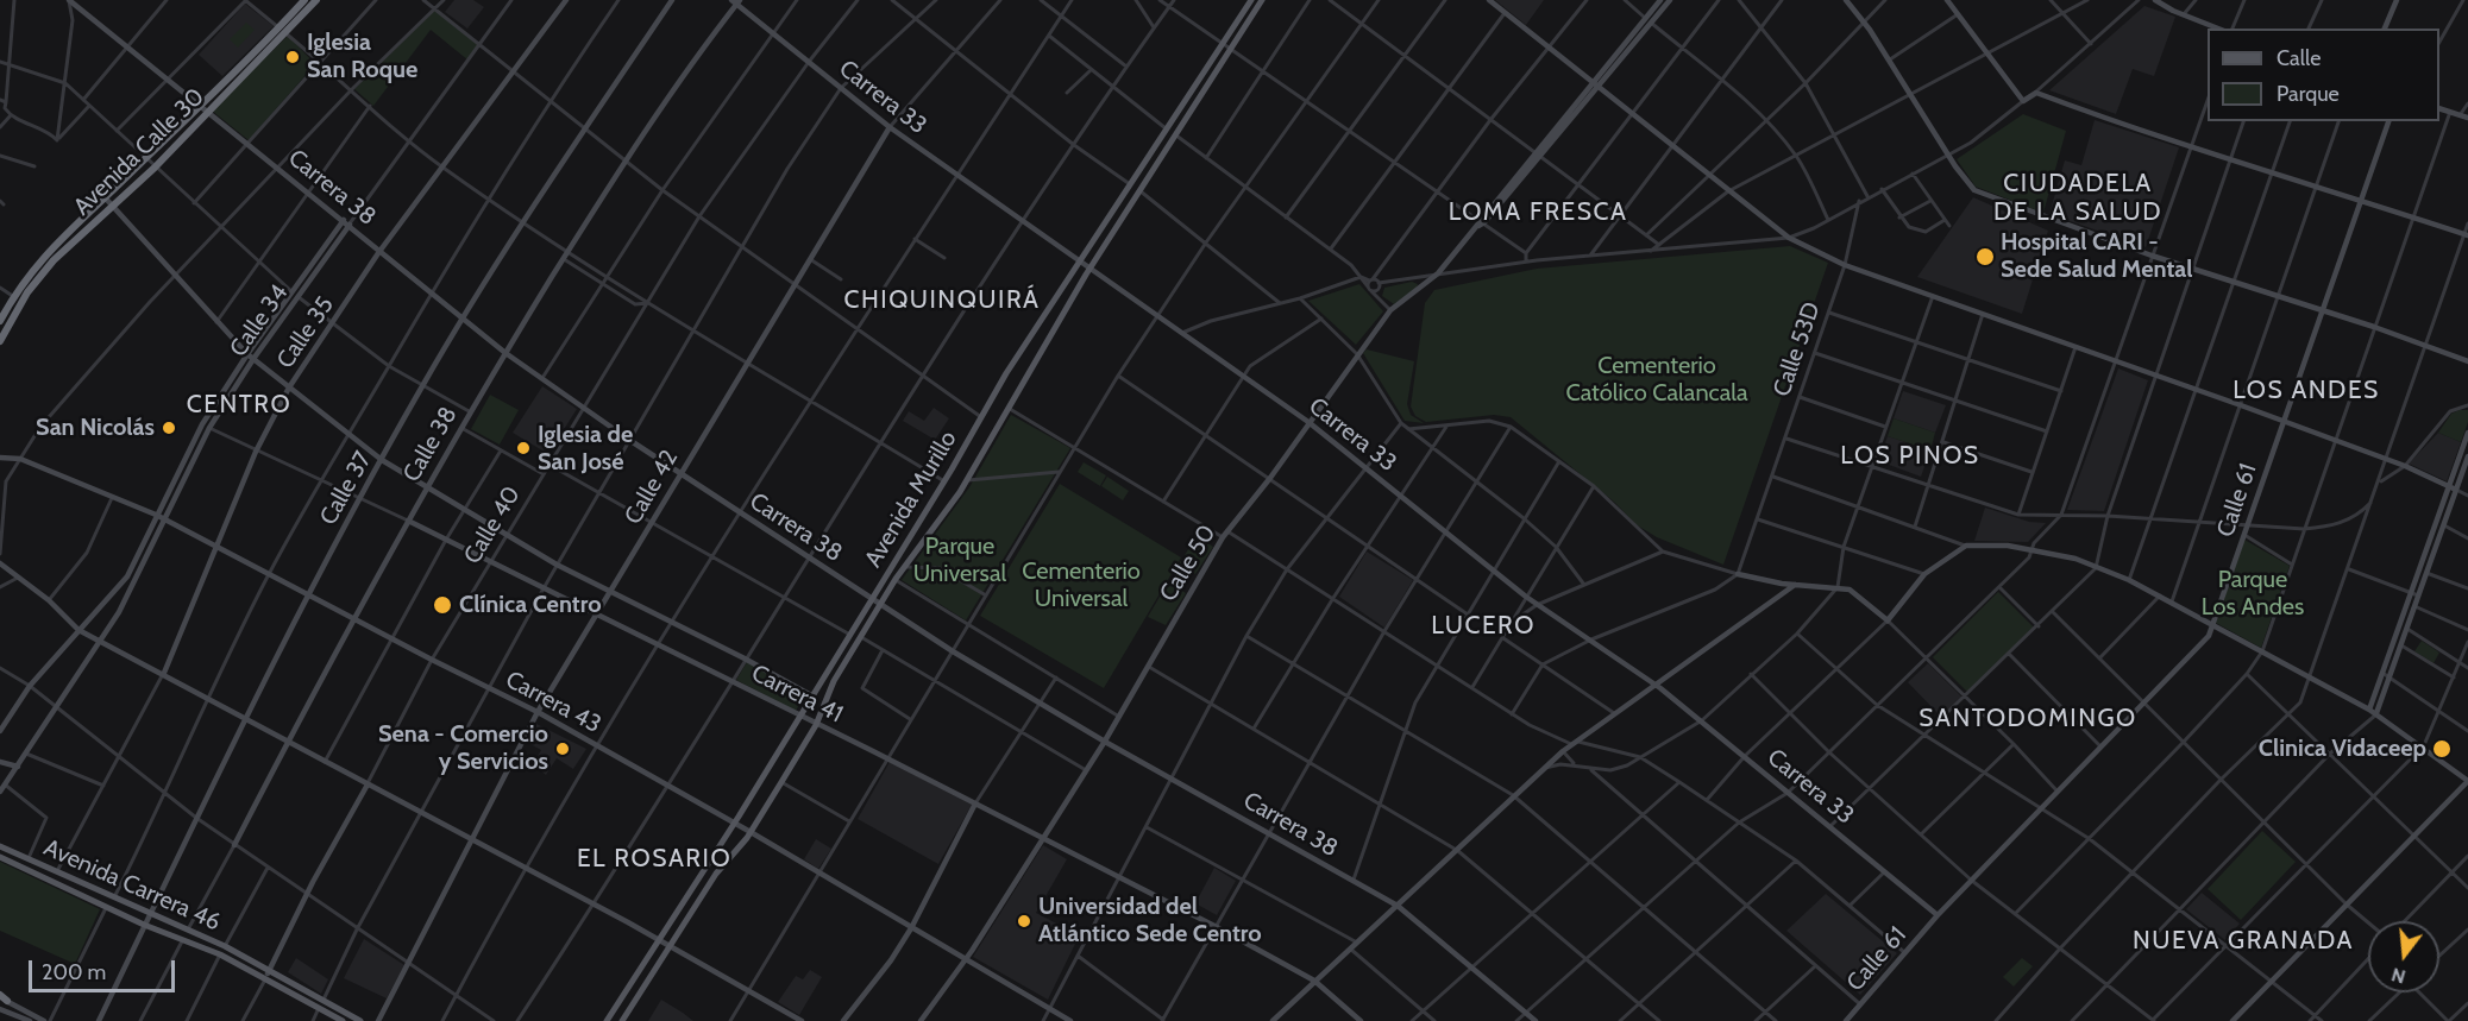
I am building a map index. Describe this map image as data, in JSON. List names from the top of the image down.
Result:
{
  "streets": {
    "highway": ["Avenida Calle 30"],
    "main road": ["Avenida Murillo", "Avenida Carrera 46"],
    "street": [
      "Carrera 33",
      "Carrera 38",
      "Calle 34",
      "Calle 35",
      "Calle 53D",
      "Calle 38",
      "Calle 42",
      "Calle 37",
      "Calle 61",
      "Calle 40",
      "Calle 50",
      "Carrera 41",
      "Carrera 43"
    ]
  },
  "crossings": [
    ["Carrera 33", "Calle 38"],
    ["Carrera 33", "Calle 42"],
    ["Carrera 33", "Avenida Murillo"],
    ["Carrera 33", "Calle 61"],
    ["Carrera 33", "Calle 40"],
    ["Carrera 33", "Calle 50"],
    ["Avenida Calle 30", "Carrera 38"],
    ["Carrera 38", "Calle 34"],
    ["Carrera 38", "Calle 35"],
    ["Carrera 38", "Calle 38"],
    ["Carrera 38", "Calle 42"],
    ["Carrera 38", "Calle 37"],
    ["Carrera 38", "Avenida Murillo"],
    ["Carrera 38", "Calle 40"],
    ["Carrera 38", "Calle 50"],
    ["Calle 34", "Carrera 41"],
    ["Calle 34", "Carrera 43"],
    ["Calle 35", "Carrera 41"],
    ["Calle 35", "Carrera 43"],
    ["Calle 35", "Avenida Carrera 46"],
    ["Calle 38", "Carrera 41"],
    ["Calle 38", "Carrera 43"],
    ["Calle 38", "Avenida Carrera 46"],
    ["Calle 42", "Carrera 41"],
    ["Calle 42", "Carrera 43"],
    ["Calle 37", "Carrera 41"],
    ["Calle 37", "Carrera 43"],
    ["Calle 37", "Avenida Carrera 46"],
    ["Avenida Murillo", "Carrera 41"],
    ["Avenida Murillo", "Carrera 43"],
    ["Calle 40", "Carrera 41"],
    ["Calle 40", "Carrera 43"],
    ["Calle 40", "Avenida Carrera 46"],
    ["Calle 50", "Carrera 41"],
    ["Calle 50", "Carrera 43"]
  ],
  "districts": [
    "CIUDADELA DE LA SALUD",
    "LOMA FRESCA",
    "CHIQUINQUIRÁ",
    "LOS ANDES",
    "CENTRO",
    "LOS PINOS",
    "LUCERO",
    "SANTODOMINGO",
    "EL ROSARIO",
    "NUEVA GRANADA"
  ],
  "parks": [
    "Cementerio Católico Calancala",
    "Parque Universal",
    "Cementerio Universal",
    "Parque Los Andes"
  ],
  "places": [
    "Iglesia San Roque",
    "Hospital CARI - Sede Salud Mental",
    "San Nicolás",
    "Iglesia de San José",
    "Clínica Centro",
    "Sena - Comercio y Servicios",
    "Clinica Vidaceep",
    "Universidad del Atlántico Sede Centro"
  ],
  "legend": ["Calle", "Parque"],
  "scale_bar": "200 m",
  "north": "bottom"
}
